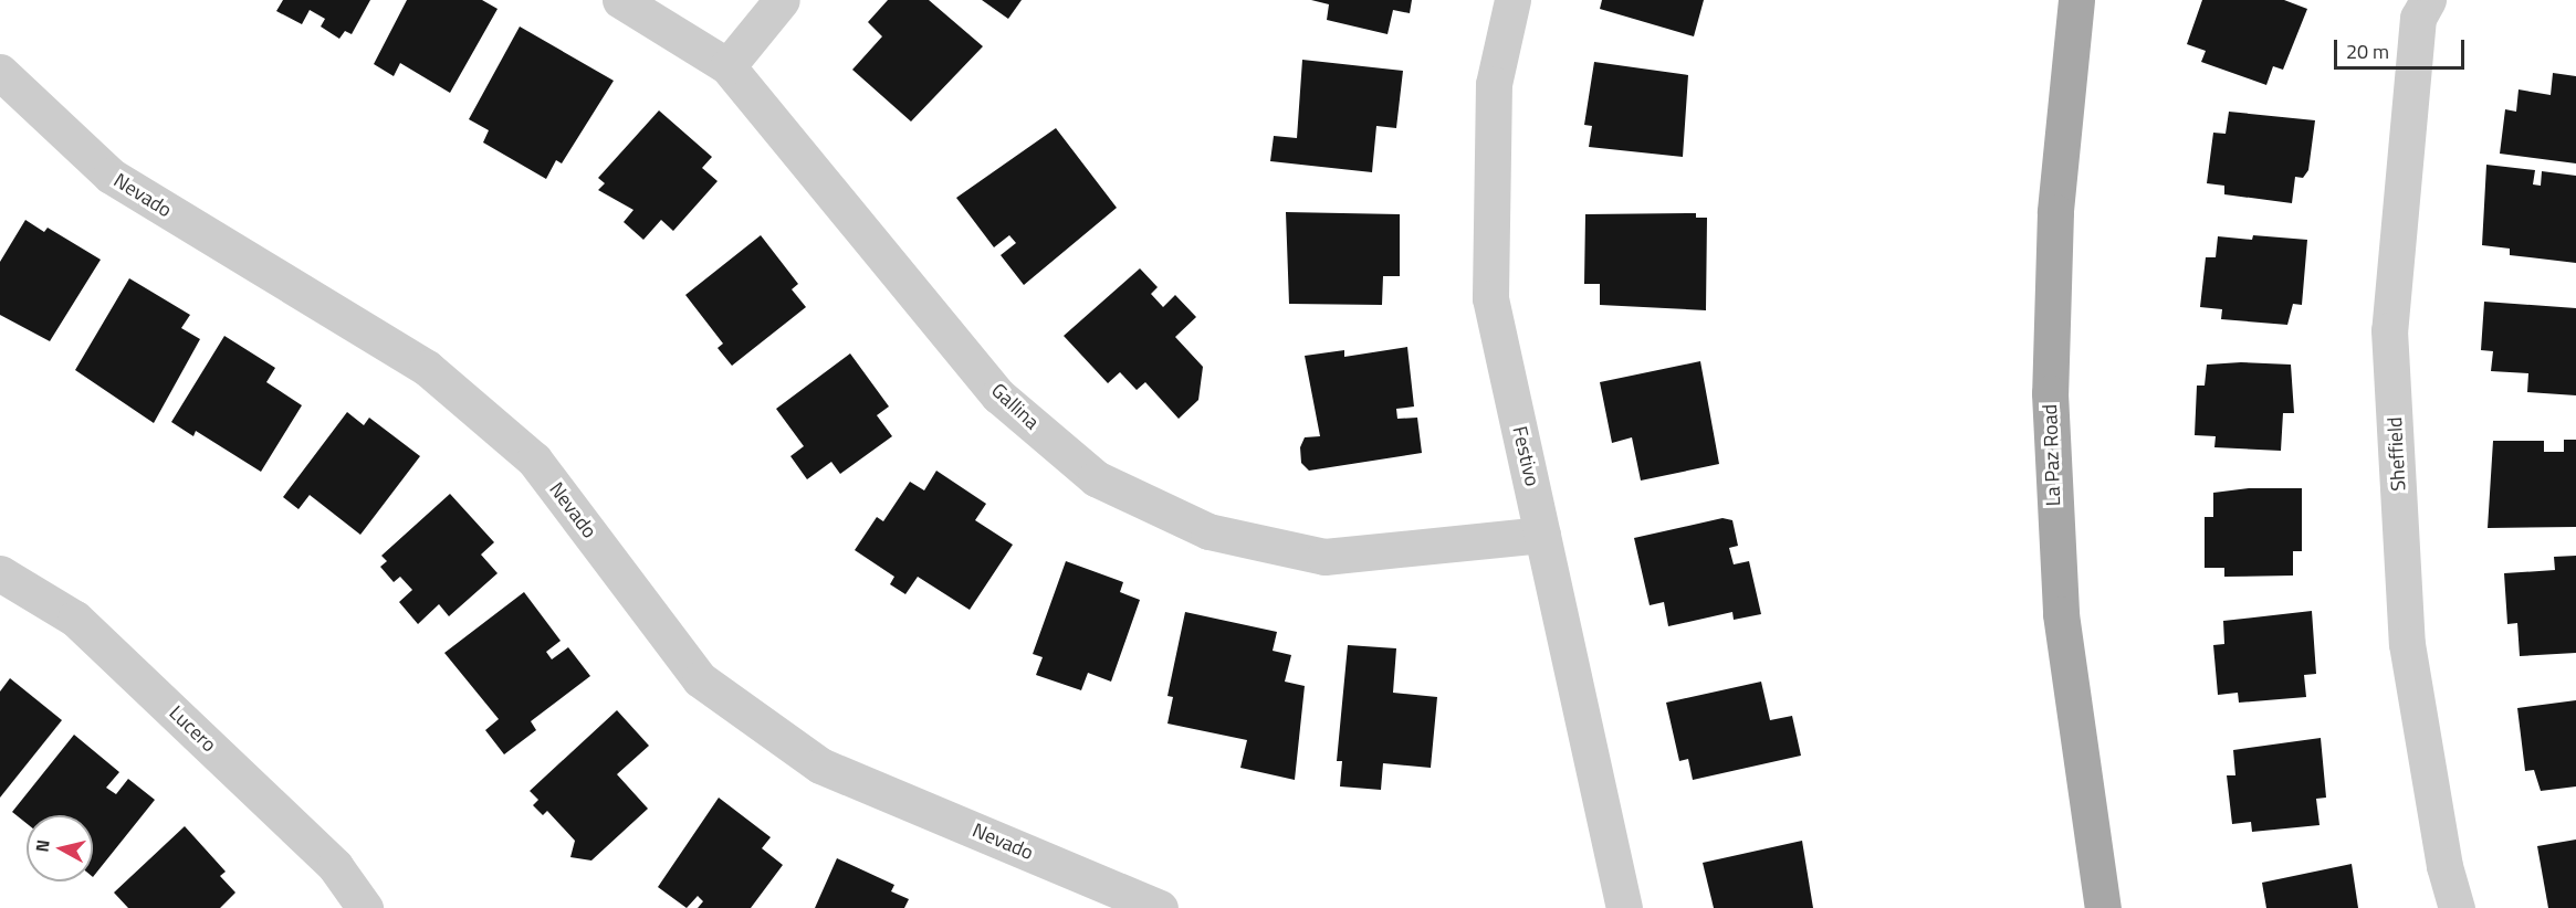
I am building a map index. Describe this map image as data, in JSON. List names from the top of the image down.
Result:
{
  "streets": {
    "main road": ["La Paz Road"],
    "street": [
      "Nevado",
      "Gallina",
      "Sheffield",
      "Festivo",
      "Lucero"
    ]
  },
  "crossings": [
    ["Gallina", "Festivo"]
  ],
  "scale_bar": "20 m",
  "north": "left"
}
